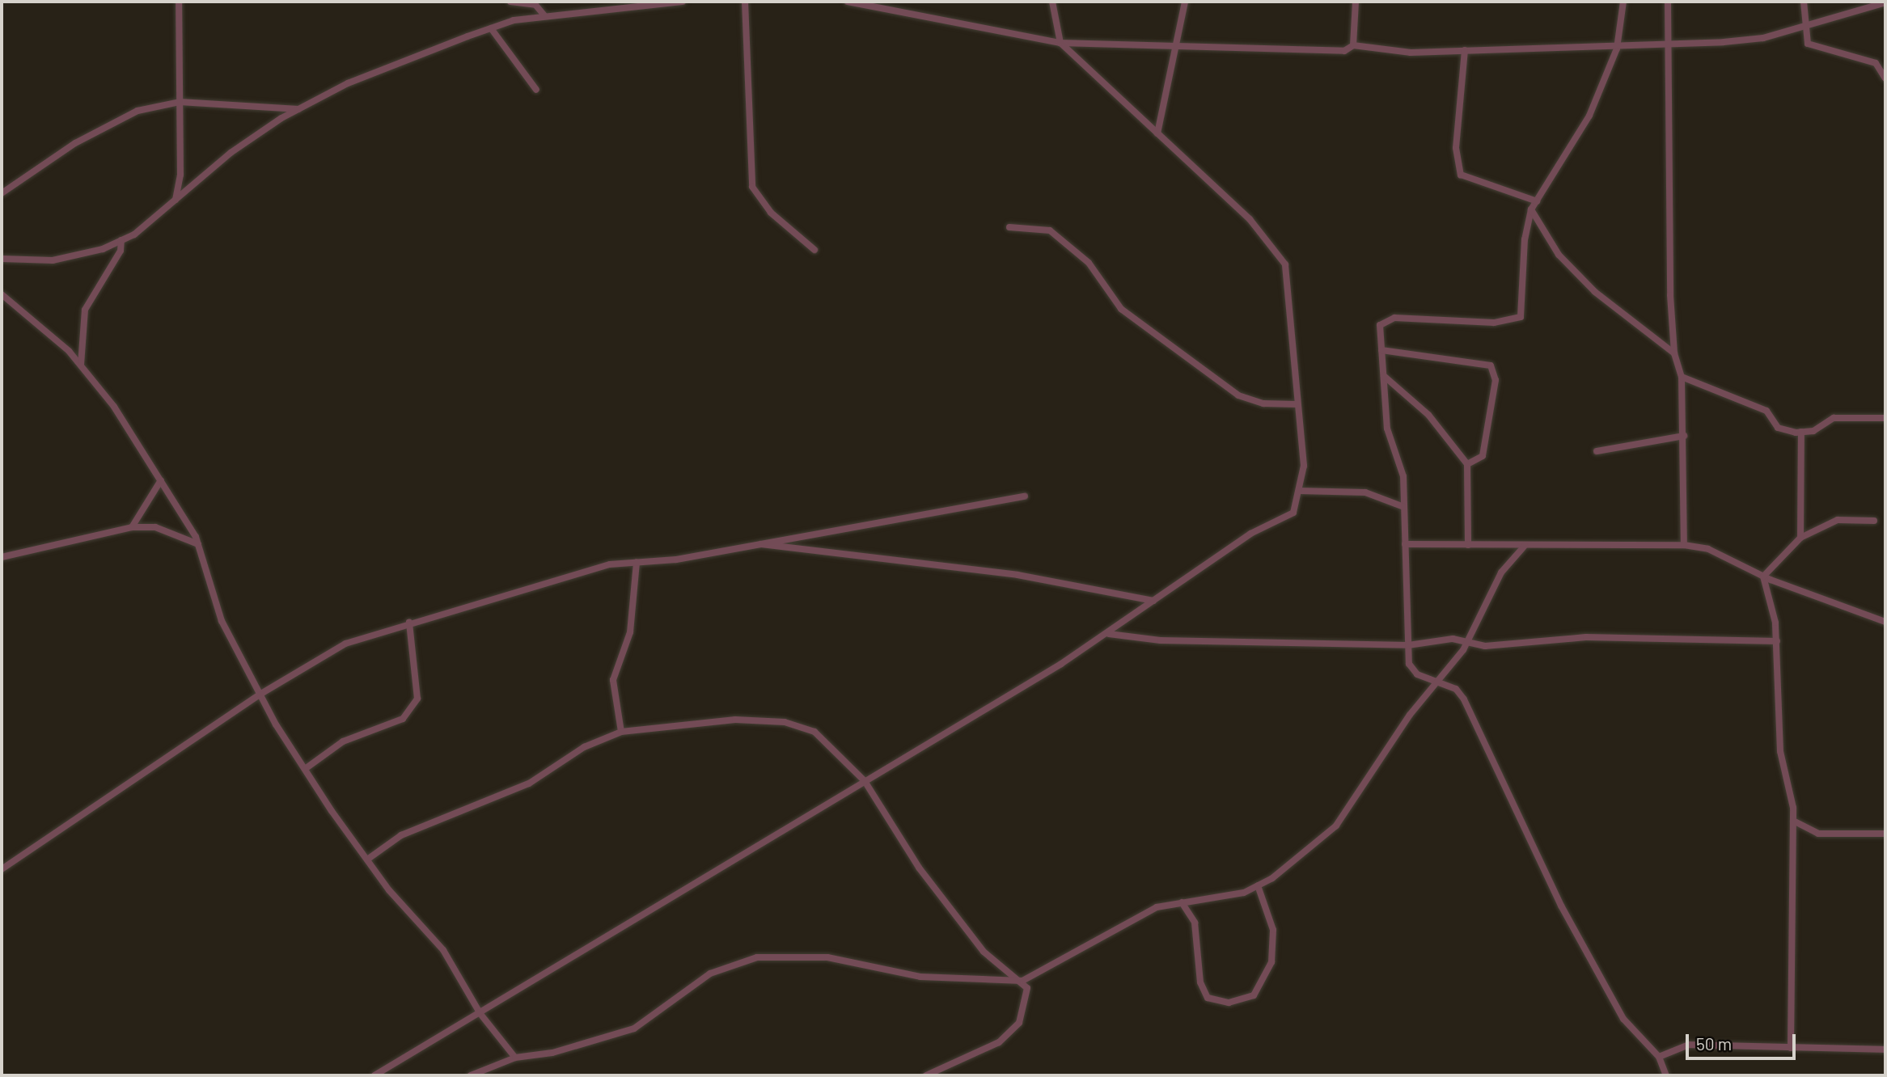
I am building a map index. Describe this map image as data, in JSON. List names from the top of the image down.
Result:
{
  "scale_bar": "50 m"
}
